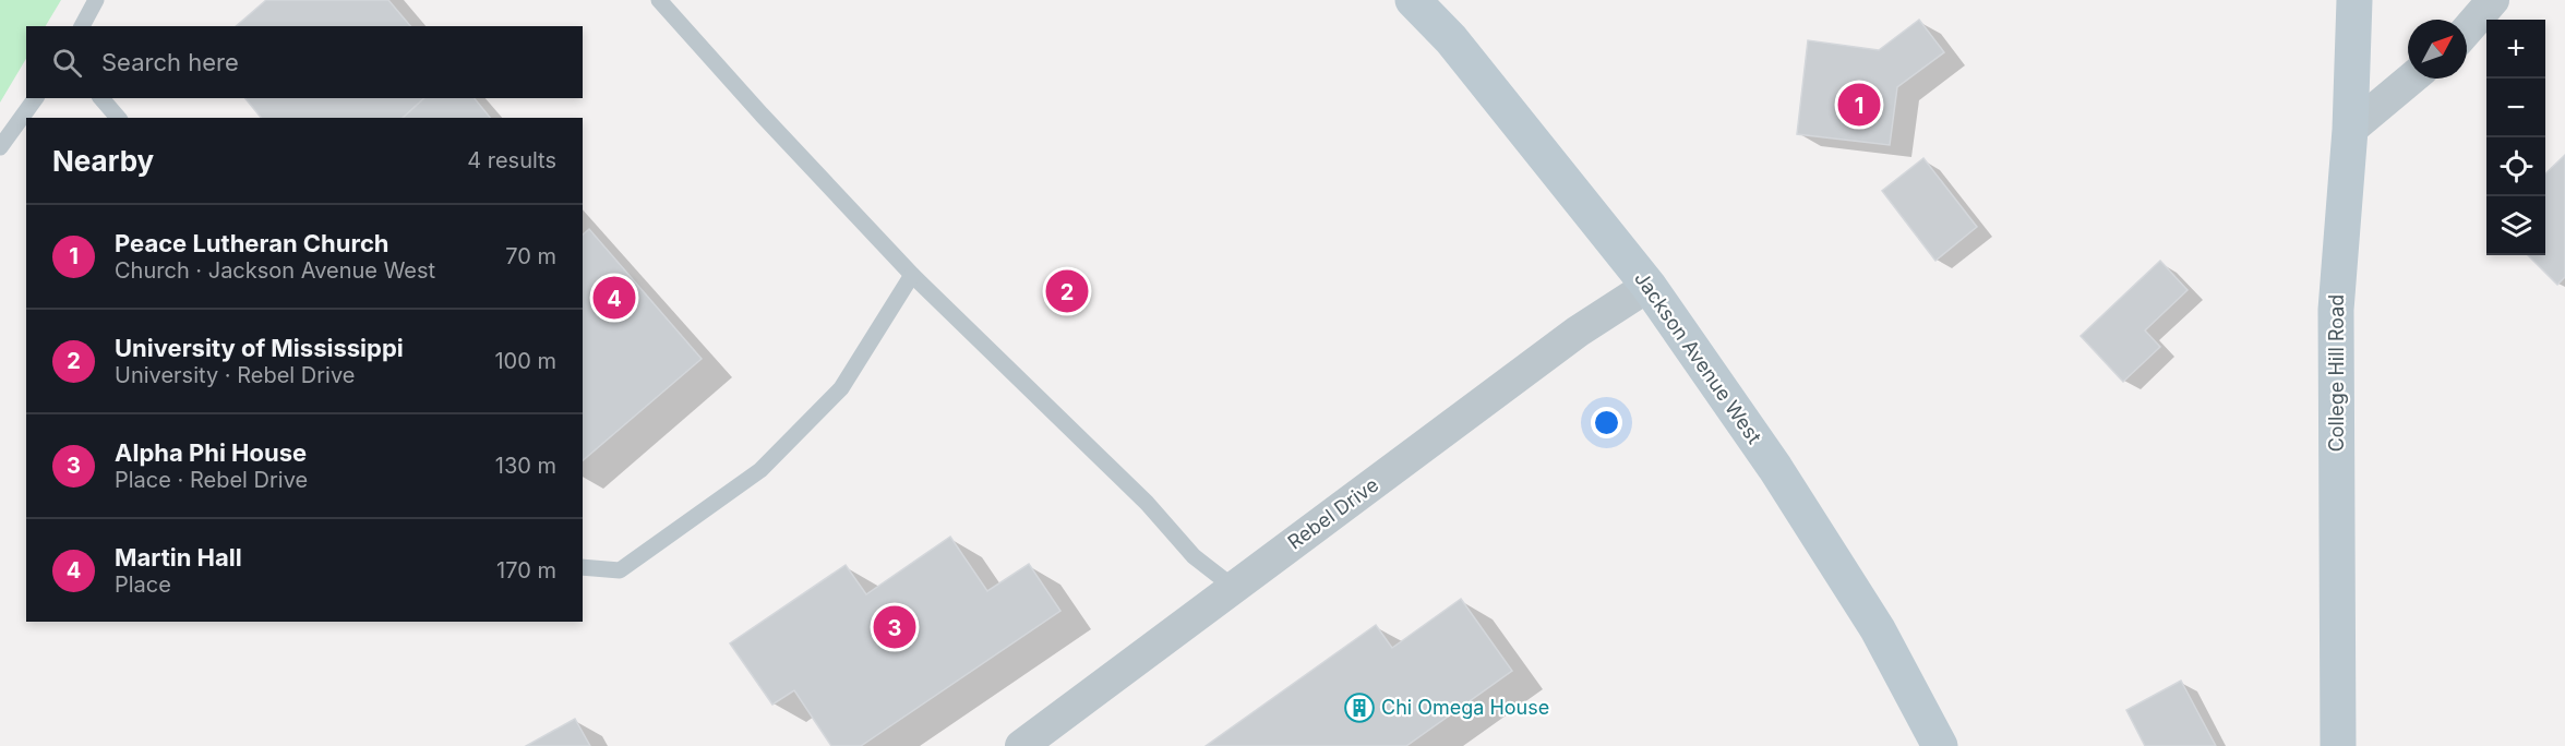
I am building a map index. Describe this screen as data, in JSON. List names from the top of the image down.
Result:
{
  "streets": {
    "main road": ["Jackson Avenue West", "College Hill Road"],
    "street": ["Rebel Drive"]
  },
  "crossings": [
    ["Jackson Avenue West", "Rebel Drive"]
  ],
  "places": {
    "building": ["Chi Omega House"]
  },
  "north": "top right",
  "page": {
    "map_buttons": ["+", "−"],
    "search": "Search here",
    "pins": [
      "1",
      "2",
      "4",
      "3"
    ],
    "heading": ["Nearby", "4 results"],
    "list": [
      {
        "mark": "1",
        "name": "Peace Lutheran Church",
        "note": "Church · Jackson Avenue West",
        "value": "70 m"
      },
      {
        "mark": "2",
        "name": "University of Mississippi",
        "note": "University · Rebel Drive",
        "value": "100 m"
      },
      {
        "mark": "3",
        "name": "Alpha Phi House",
        "note": "Place · Rebel Drive",
        "value": "130 m"
      },
      {
        "mark": "4",
        "name": "Martin Hall",
        "note": "Place",
        "value": "170 m"
      }
    ]
  }
}
